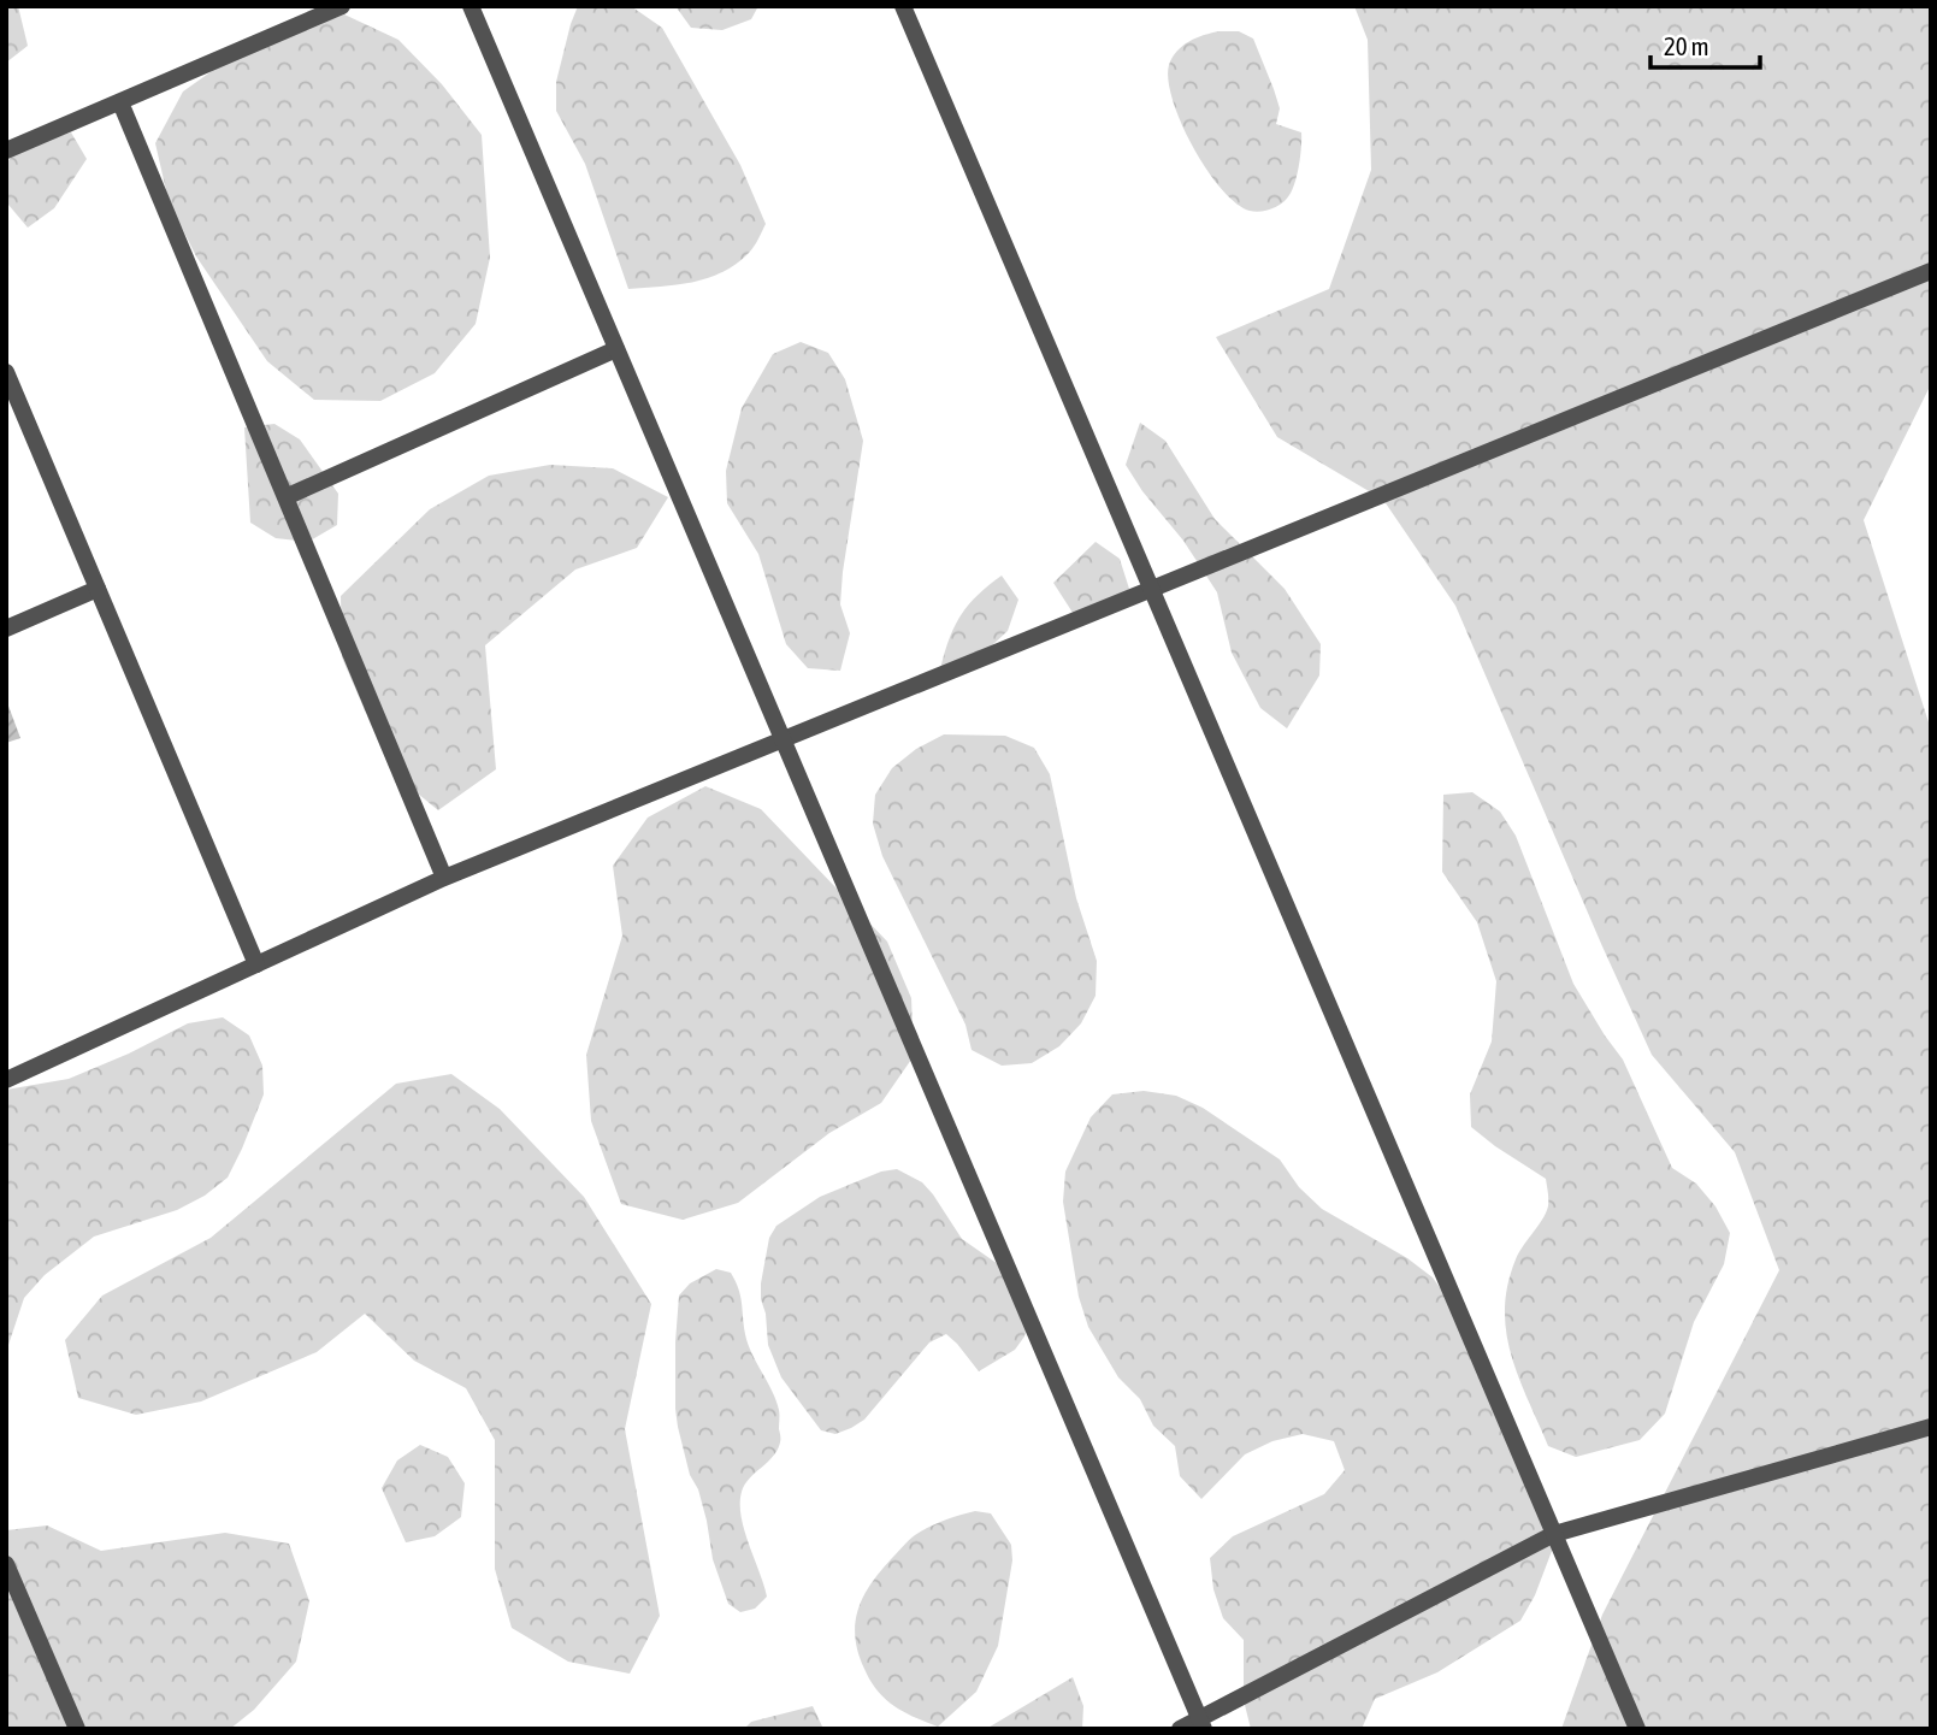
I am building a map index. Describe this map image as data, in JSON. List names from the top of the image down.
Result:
{
  "scale_bar": "20 m"
}
